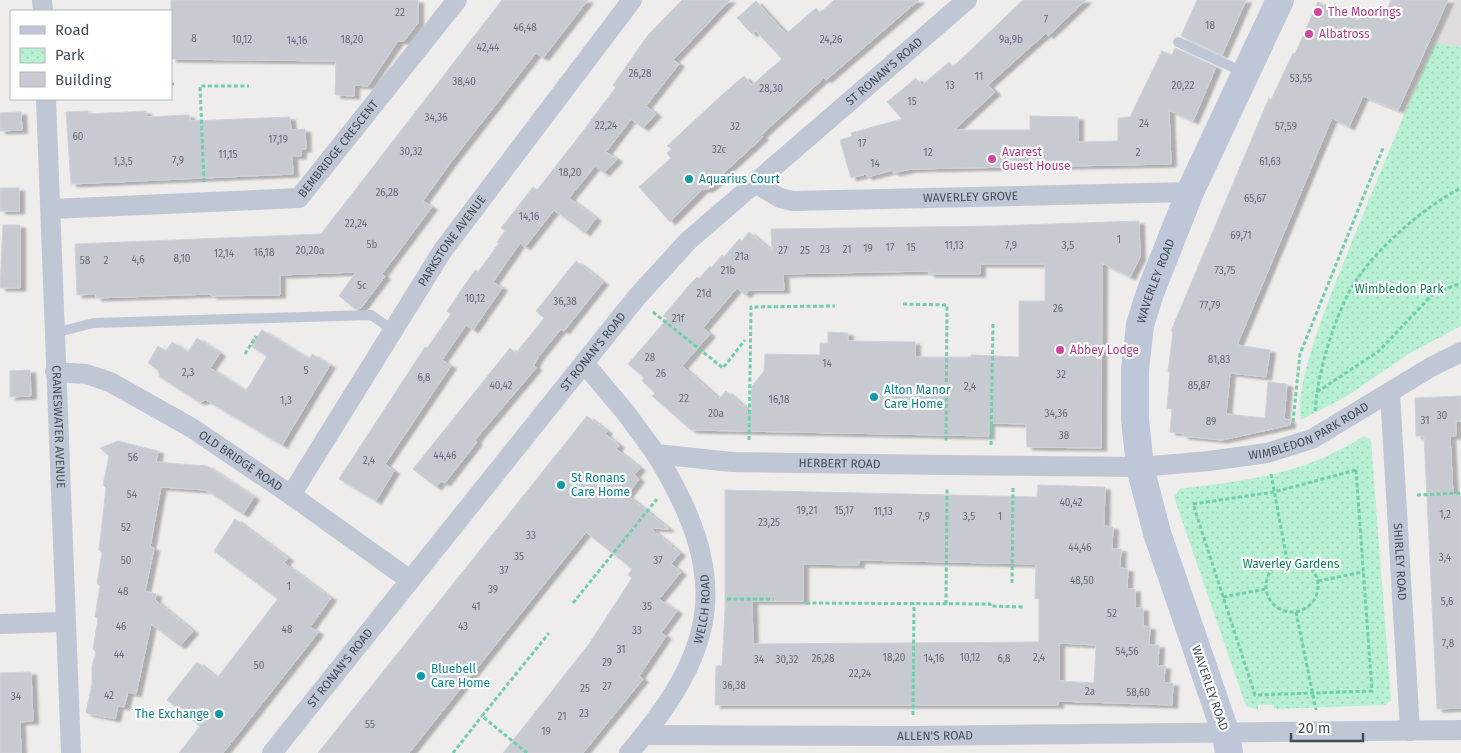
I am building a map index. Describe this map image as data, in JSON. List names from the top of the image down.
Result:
{
  "streets": {
    "main road": ["WAVERLEY ROAD"],
    "street": [
      "ST RONAN'S ROAD",
      "BEMBRIDGE CRESCENT",
      "WAVERLEY GROVE",
      "PARKSTONE AVENUE",
      "CRANESWATER AVENUE",
      "WIMBLEDON PARK ROAD",
      "OLD BRIDGE ROAD",
      "HERBERT ROAD",
      "SHIRLEY ROAD",
      "WELCH ROAD",
      "ALLEN'S ROAD"
    ]
  },
  "crossings": [
    ["ST RONAN'S ROAD", "WAVERLEY GROVE"],
    ["ST RONAN'S ROAD", "OLD BRIDGE ROAD"],
    ["BEMBRIDGE CRESCENT", "CRANESWATER AVENUE"],
    ["WAVERLEY GROVE", "WAVERLEY ROAD"],
    ["PARKSTONE AVENUE", "OLD BRIDGE ROAD"],
    ["WAVERLEY ROAD", "WIMBLEDON PARK ROAD"],
    ["WAVERLEY ROAD", "HERBERT ROAD"],
    ["WAVERLEY ROAD", "ALLEN'S ROAD"],
    ["CRANESWATER AVENUE", "OLD BRIDGE ROAD"],
    ["WIMBLEDON PARK ROAD", "HERBERT ROAD"],
    ["WIMBLEDON PARK ROAD", "SHIRLEY ROAD"],
    ["HERBERT ROAD", "WELCH ROAD"],
    ["SHIRLEY ROAD", "ALLEN'S ROAD"],
    ["WELCH ROAD", "ALLEN'S ROAD"]
  ],
  "parks": ["Wimbledon Park", "Waverley Gardens"],
  "places": [
    "The Moorings",
    "Albatross",
    "Avarest Guest House",
    "Aquarius Court",
    "Abbey Lodge",
    "Alton Manor Care Home",
    "St Ronans Care Home",
    "Bluebell Care Home",
    "The Exchange"
  ],
  "house_numbers": [
    "22",
    "7",
    "18",
    "46,48",
    "8",
    "10,12",
    "18,20",
    "24,26",
    "9a,9b",
    "14,16",
    "42,44",
    "26,28",
    "11",
    "53,55",
    "38,40",
    "13",
    "20,22",
    "28,30",
    "15",
    "34,36",
    "24",
    "22,24",
    "32",
    "57,59",
    "60",
    "17,19",
    "17",
    "32c",
    "30,32",
    "12",
    "2",
    "11,15",
    "7,9",
    "1,3,5",
    "61,63",
    "14",
    "18,20",
    "26,28",
    "65,67",
    "14,16",
    "22,24",
    "69,71",
    "1",
    "5b",
    "11,13",
    "7,9",
    "3,5",
    "17",
    "15",
    "19",
    "23",
    "21",
    "20,20a",
    "27",
    "25",
    "16,18",
    "12,14",
    "21a",
    "8,10",
    "4,6",
    "58",
    "2",
    "21b",
    "73,75",
    "5c",
    "21d",
    "10,12",
    "36,38",
    "77,79",
    "26",
    "21f",
    "28",
    "81,83",
    "14",
    "5",
    "2,3",
    "26",
    "32",
    "6,8",
    "40,42",
    "85,87",
    "2,4",
    "22",
    "16,18",
    "1,3",
    "20a",
    "34,36",
    "30",
    "31",
    "89",
    "38",
    "44,46",
    "56",
    "2,4",
    "54",
    "40,42",
    "19,21",
    "15,17",
    "11,13",
    "1,2",
    "7,9",
    "3,5",
    "1",
    "23,25",
    "52",
    "33",
    "44,46",
    "35",
    "3,4",
    "50",
    "37",
    "37",
    "48,50",
    "1",
    "39",
    "48",
    "5,6",
    "41",
    "35",
    "52",
    "46",
    "43",
    "48",
    "33",
    "7,8",
    "31",
    "54,56",
    "44",
    "18,20",
    "10,12",
    "2,4",
    "26,28",
    "14,16",
    "6,8",
    "34",
    "30,32",
    "29",
    "50",
    "22,24",
    "36,38",
    "27",
    "25",
    "2a",
    "58,60",
    "42",
    "34",
    "23",
    "21",
    "55",
    "19"
  ],
  "legend": ["Road", "Park", "Building"],
  "scale_bar": "20 m"
}
